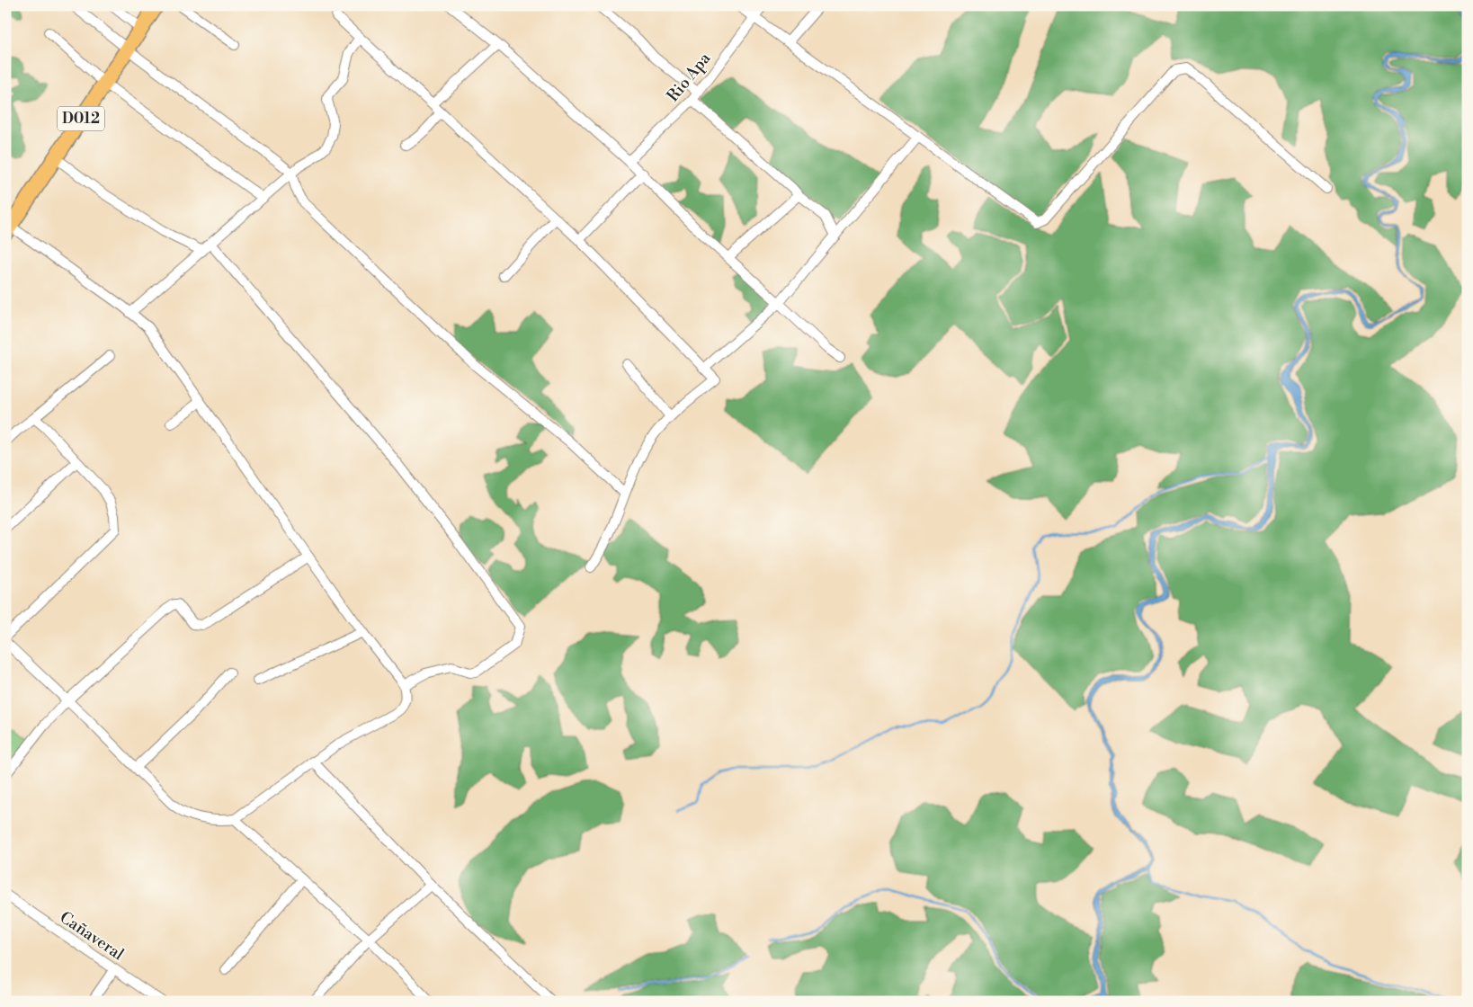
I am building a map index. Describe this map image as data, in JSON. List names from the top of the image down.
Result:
{
  "streets": {
    "main road": ["D012"],
    "street": ["Rio Apa", "Cañaveral"]
  }
}
